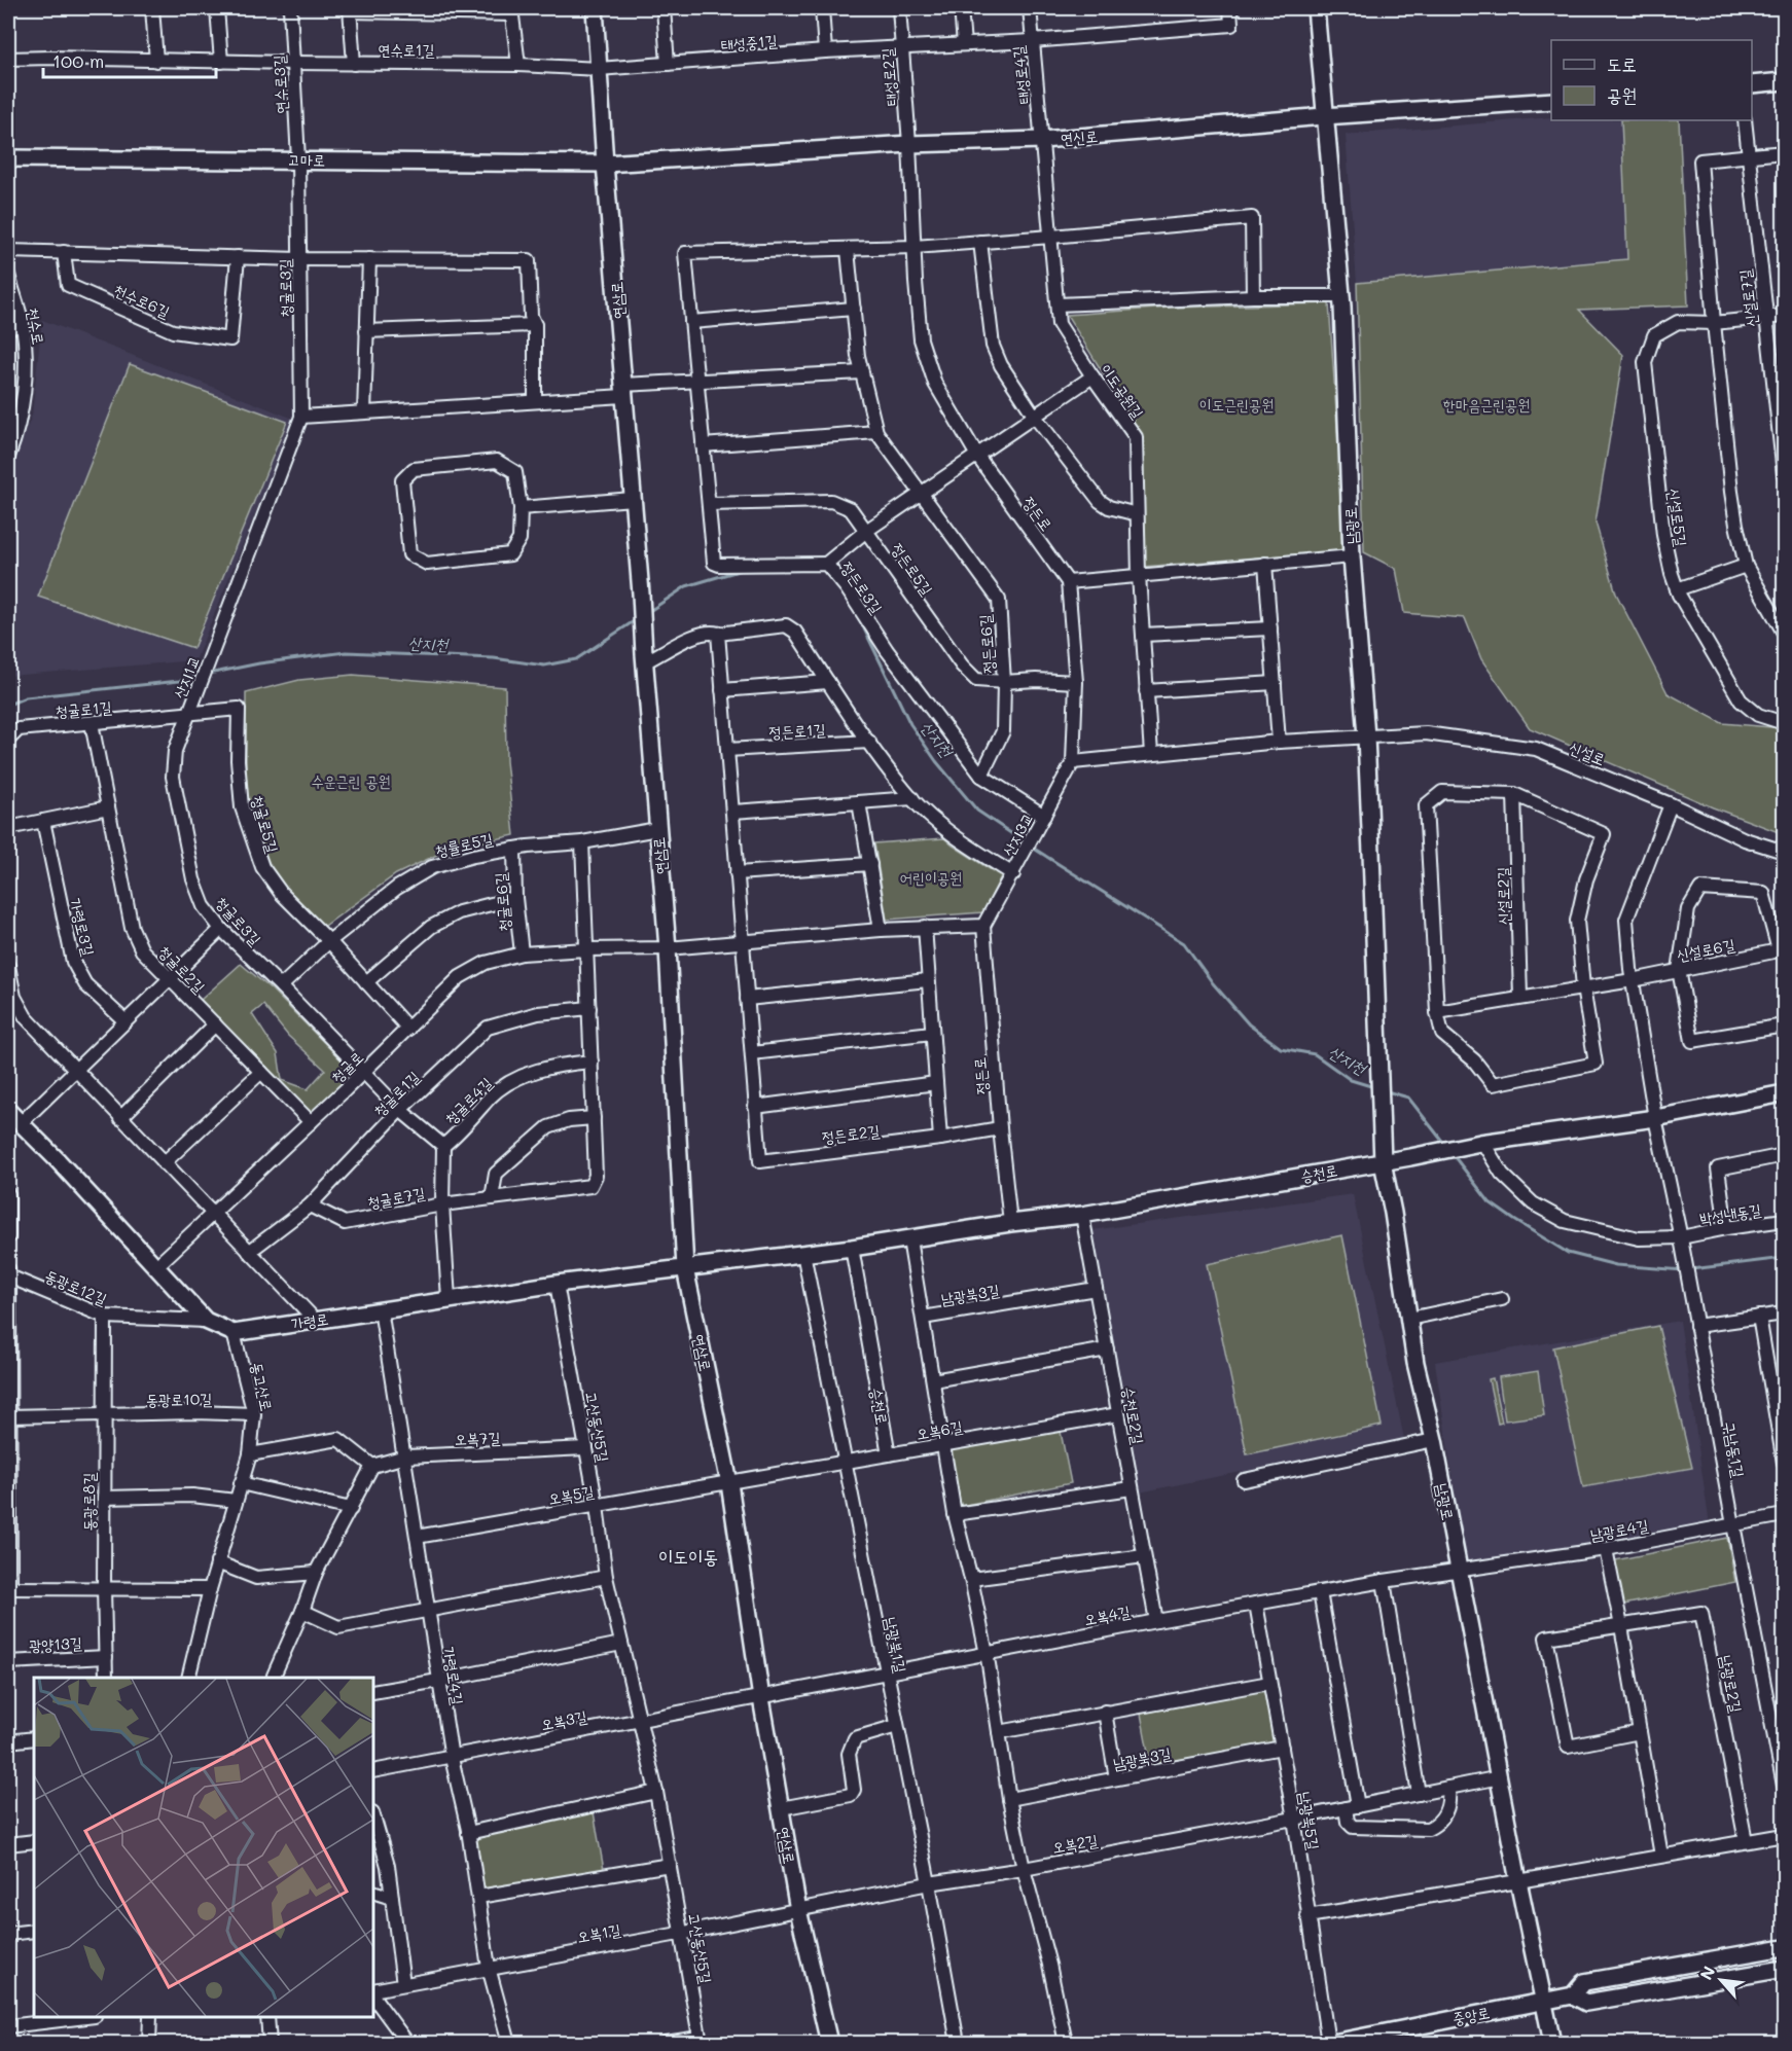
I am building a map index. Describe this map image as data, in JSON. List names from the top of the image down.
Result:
{
  "streets": {
    "main road": [
      "연신로",
      "고마로",
      "연삼로",
      "남광로",
      "승천로",
      "가령로",
      "중앙로"
    ],
    "street": [
      "태성중1길",
      "연수로1길",
      "태성로4길",
      "태성로2길",
      "연수로3길",
      "청귤로3길",
      "신설로7길",
      "천수로6길",
      "천수로",
      "이도공원길",
      "정든로",
      "신설로5길",
      "정든로5길",
      "정든로3길",
      "정든로6길",
      "산지1교",
      "청귤로1길",
      "정든로1길",
      "신설로",
      "청귤로5길",
      "산지3교",
      "청률로5길",
      "신설로2길",
      "청귤로6길",
      "가령로3길",
      "신설로6길",
      "청귤로2길",
      "청귤로",
      "청귤로4길",
      "정든로2길",
      "청귤로7길",
      "박성내동길",
      "동광로12길",
      "남광북3길",
      "동고산로",
      "동광로10길",
      "승천로2길",
      "고산동산5길",
      "오복6길",
      "오복7길",
      "구남동1길",
      "오복5길",
      "동광로8길",
      "남광로4길",
      "오복4길",
      "광양13길",
      "남광북1길",
      "가령로4길",
      "남광로2길",
      "오복3길",
      "남광북5길",
      "오복2길",
      "오복1길"
    ]
  },
  "crossings": [
    ["태성중1길", "연수로1길"],
    ["태성중1길", "태성로4길"],
    ["태성중1길", "태성로2길"],
    ["태성중1길", "연삼로"],
    ["연수로1길", "연수로3길"],
    ["연수로1길", "연삼로"],
    ["태성로4길", "연신로"],
    ["태성로4길", "이도공원길"],
    ["태성로2길", "연신로"],
    ["태성로2길", "정든로"],
    ["연수로3길", "고마로"],
    ["연수로3길", "청귤로3길"],
    ["연신로", "고마로"],
    ["연신로", "연삼로"],
    ["연신로", "이도공원길"],
    ["연신로", "정든로"],
    ["연신로", "남광로"],
    ["고마로", "청귤로3길"],
    ["고마로", "연삼로"],
    ["청귤로3길", "산지1교"],
    ["청귤로3길", "청귤로1길"],
    ["청귤로3길", "청률로5길"],
    ["청귤로3길", "청귤로"],
    ["청귤로3길", "청귤로4길"],
    ["신설로7길", "신설로5길"],
    ["연삼로", "청률로5길"],
    ["연삼로", "청귤로"],
    ["연삼로", "승천로"],
    ["연삼로", "가령로"],
    ["연삼로", "오복6길"],
    ["연삼로", "오복5길"],
    ["연삼로", "오복4길"],
    ["연삼로", "오복3길"],
    ["연삼로", "오복2길"],
    ["연삼로", "오복1길"],
    ["정든로", "정든로3길"],
    ["정든로", "정든로2길"],
    ["정든로", "승천로"],
    ["남광로", "신설로"],
    ["남광로", "승천로"],
    ["남광로", "남광로4길"],
    ["남광로", "오복4길"],
    ["남광로", "오복2길"],
    ["남광로", "중앙로"],
    ["정든로5길", "정든로3길"],
    ["정든로5길", "정든로6길"],
    ["정든로3길", "정든로6길"],
    ["정든로3길", "산지3교"],
    ["산지1교", "청귤로1길"],
    ["청귤로1길", "청귤로5길"],
    ["청귤로1길", "청귤로2길"],
    ["청귤로1길", "청귤로7길"],
    ["신설로", "구남동1길"],
    ["청귤로5길", "청률로5길"],
    ["청귤로5길", "청귤로"],
    ["청률로5길", "청귤로6길"],
    ["청귤로6길", "청귤로"],
    ["신설로6길", "구남동1길"],
    ["청귤로2길", "청귤로"],
    ["청귤로", "청귤로7길"],
    ["청귤로4길", "청귤로7길"],
    ["청귤로4길", "가령로"],
    ["승천로", "박성내동길"],
    ["승천로", "남광북3길"],
    ["승천로", "가령로"],
    ["승천로", "승천로2길"],
    ["승천로", "오복6길"],
    ["승천로", "구남동1길"],
    ["승천로", "남광북1길"],
    ["박성내동길", "구남동1길"],
    ["남광북3길", "승천로2길"],
    ["남광북3길", "오복6길"],
    ["남광북3길", "오복4길"],
    ["남광북3길", "남광북5길"],
    ["남광북3길", "오복2길"],
    ["가령로", "동고산로"],
    ["가령로", "고산동산5길"],
    ["가령로", "가령로4길"],
    ["동고산로", "동광로10길"],
    ["동광로10길", "동광로8길"],
    ["승천로2길", "오복6길"],
    ["승천로2길", "오복4길"],
    ["고산동산5길", "오복7길"],
    ["고산동산5길", "오복5길"],
    ["고산동산5길", "오복3길"],
    ["고산동산5길", "오복1길"],
    ["오복6길", "오복5길"],
    ["오복6길", "남광북1길"],
    ["오복7길", "가령로4길"],
    ["구남동1길", "남광로4길"],
    ["오복5길", "가령로4길"],
    ["동광로8길", "광양13길"],
    ["남광로4길", "오복4길"],
    ["오복4길", "남광북1길"],
    ["오복4길", "오복3길"],
    ["오복4길", "남광북5길"],
    ["남광북1길", "오복2길"],
    ["가령로4길", "오복3길"],
    ["가령로4길", "오복1길"],
    ["남광북5길", "오복2길"],
    ["오복2길", "오복1길"]
  ],
  "districts": ["이도이동"],
  "water": ["산지천"],
  "parks": [
    "이도근린공원",
    "한마음근린공원",
    "수운근린 공원",
    "어린이공원"
  ],
  "legend": ["도로", "공원"],
  "scale_bar": "100 m",
  "north": "top left"
}
